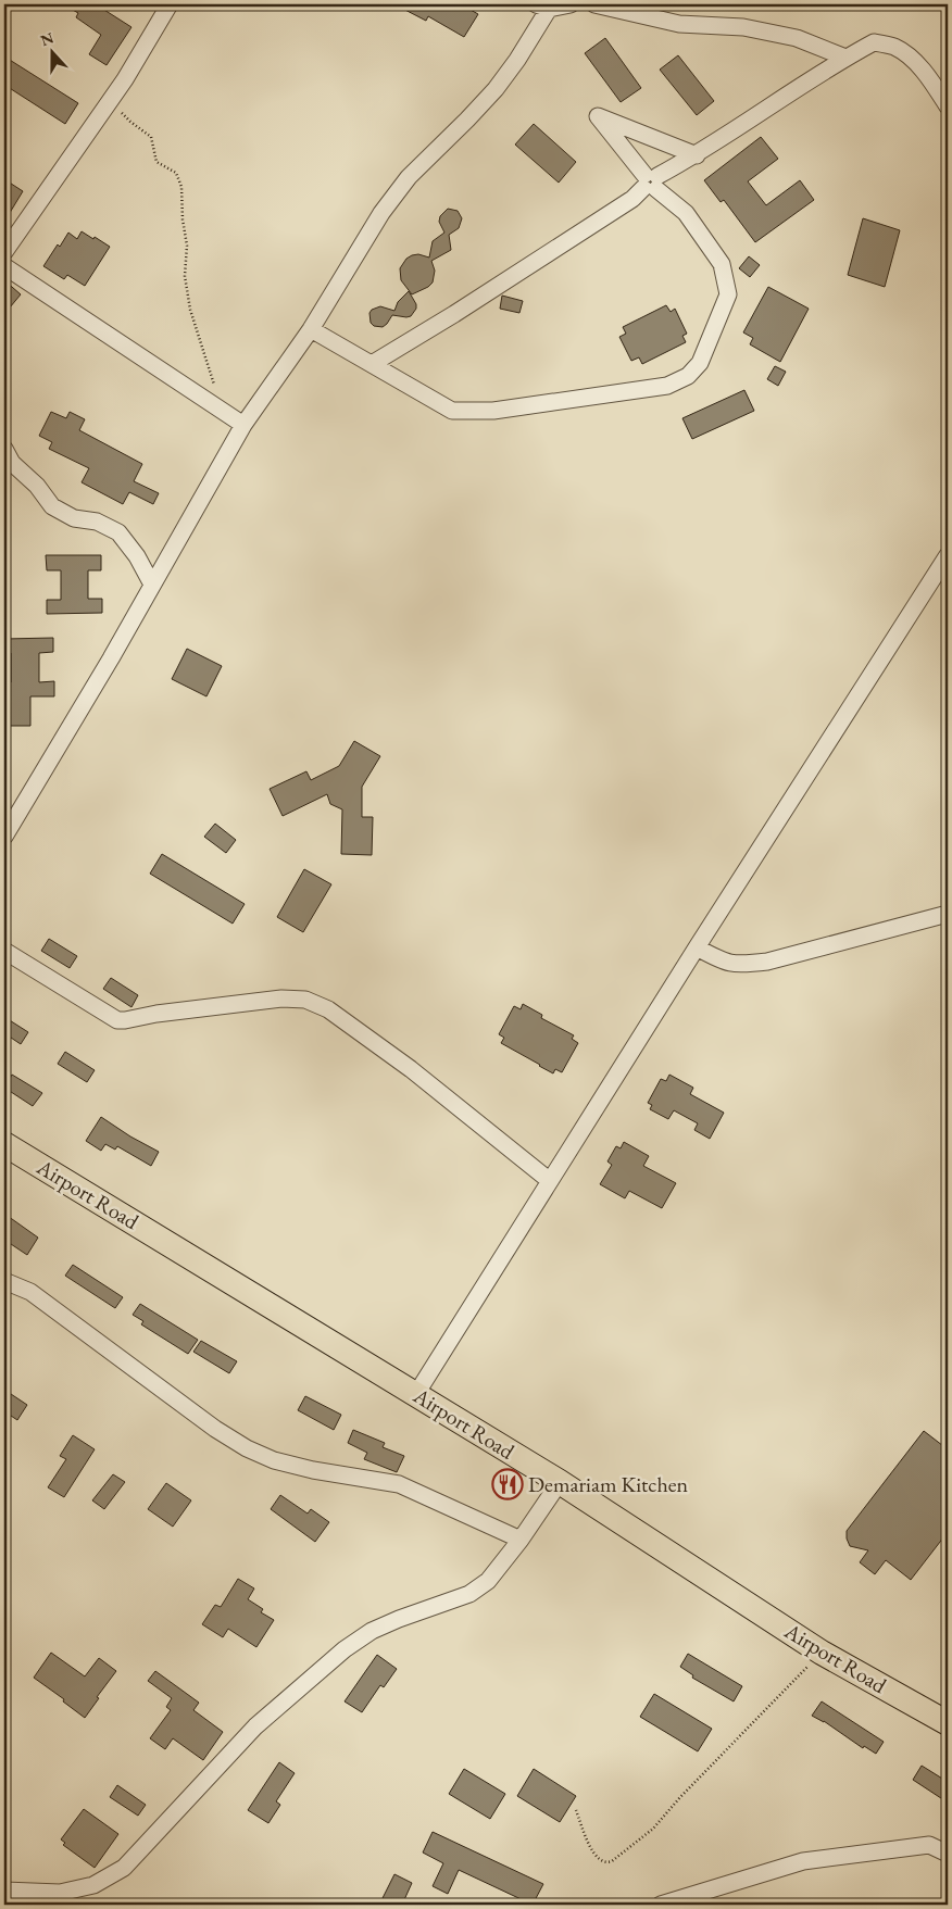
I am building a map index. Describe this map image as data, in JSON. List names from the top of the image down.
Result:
{
  "streets": {
    "highway": ["Airport Road"]
  },
  "places": {
    "restaurant": ["Demariam Kitchen"]
  },
  "north": "top"
}
